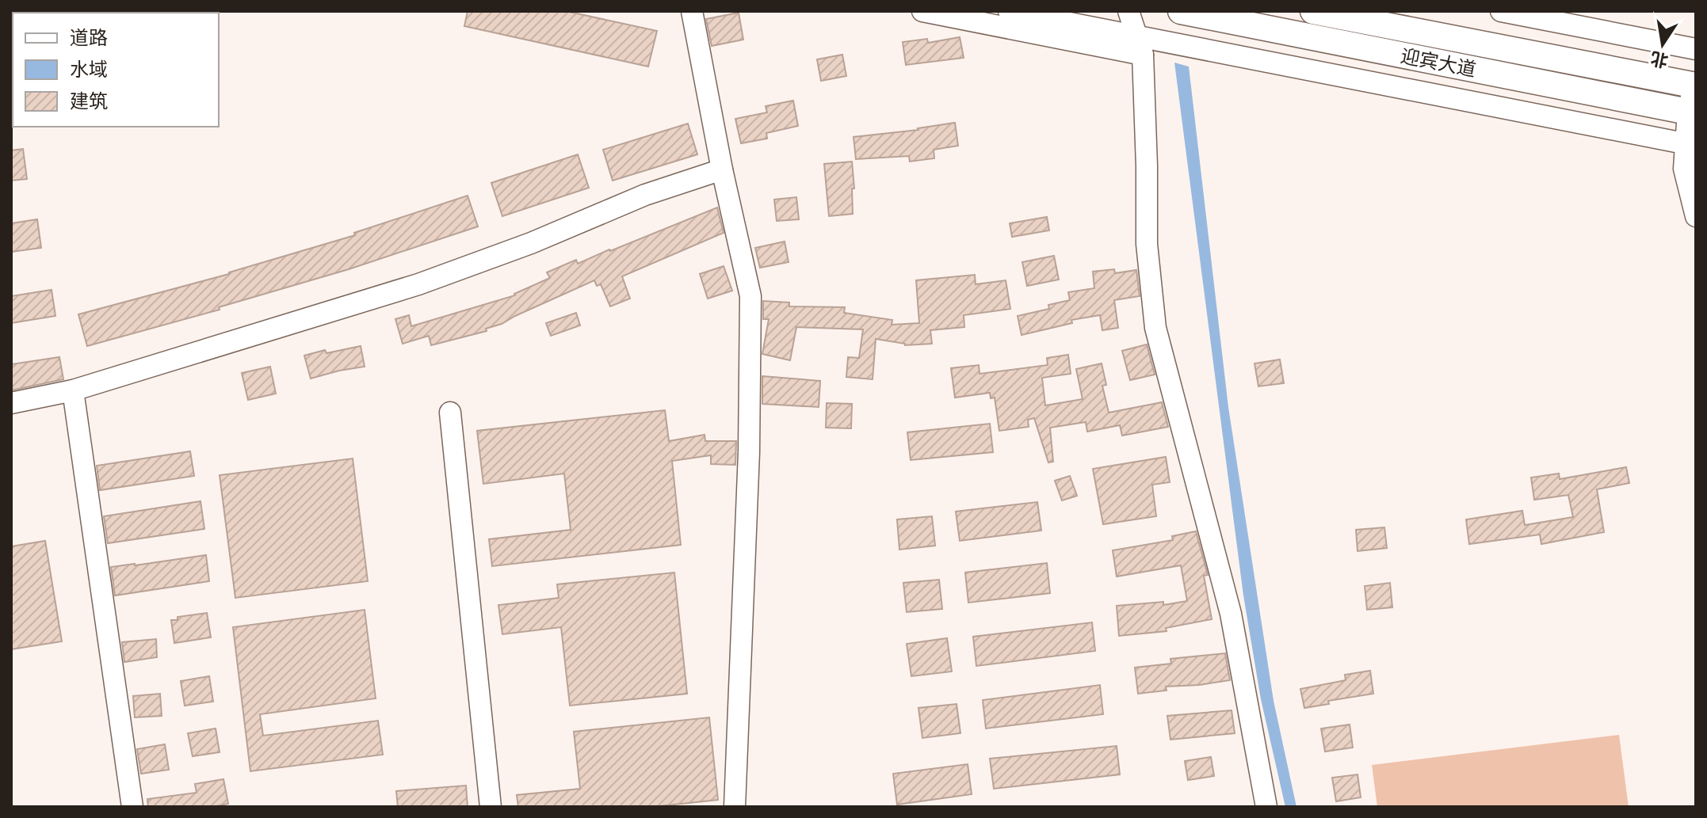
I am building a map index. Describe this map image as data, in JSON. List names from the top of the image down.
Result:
{
  "streets": {
    "main road": ["迎宾大道"]
  },
  "legend": ["道路", "水域", "建筑"],
  "north": "bottom"
}
